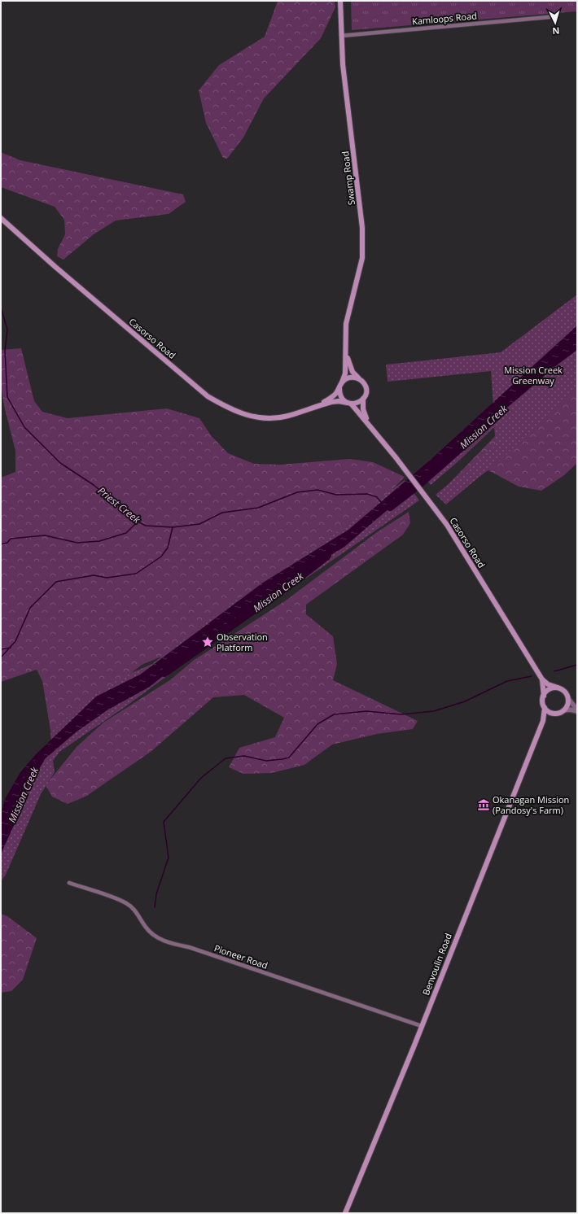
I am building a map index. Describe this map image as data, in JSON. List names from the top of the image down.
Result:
{
  "streets": {
    "main road": ["Swamp Road", "Casorso Road", "Benvoulin Road"],
    "street": ["Kamloops Road", "Pioneer Road"]
  },
  "crossings": [
    ["Kamloops Road", "Swamp Road"],
    ["Swamp Road", "Casorso Road"],
    ["Casorso Road", "Benvoulin Road"],
    ["Pioneer Road", "Benvoulin Road"]
  ],
  "water": ["Mission Creek", "Priest Creek"],
  "parks": ["Mission Creek Greenway"],
  "places": {
    "place": ["Observation Platform"],
    "museum": ["Okanagan Mission (Pandosy's Farm)"]
  },
  "north": "bottom"
}
